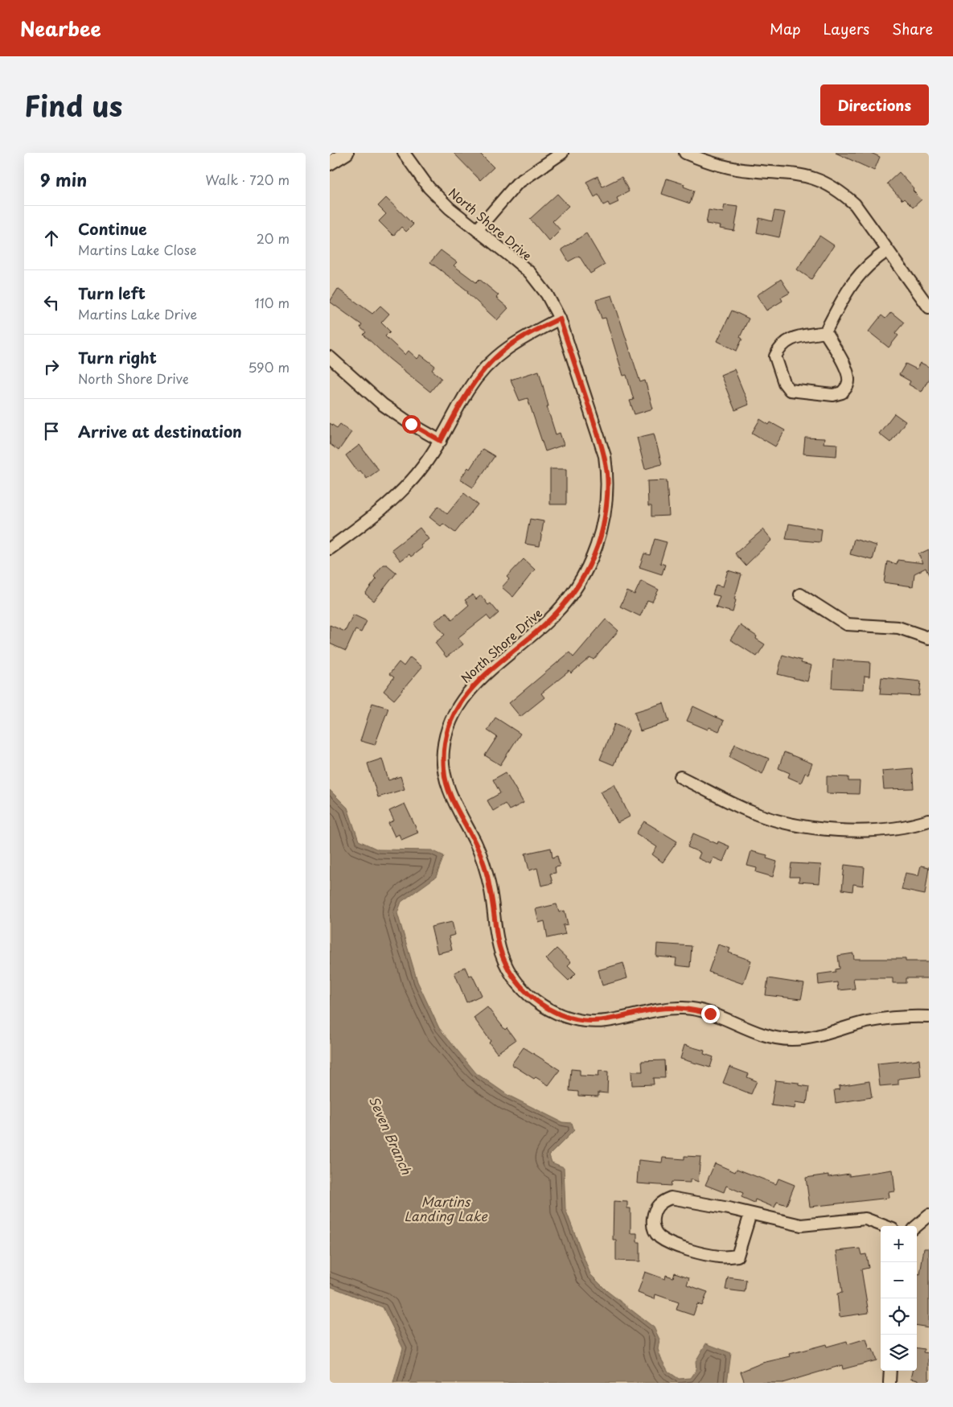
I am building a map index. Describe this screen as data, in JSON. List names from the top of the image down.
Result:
{
  "streets": {
    "street": ["North Shore Drive"]
  },
  "water": ["Seven Branch", "Martins Landing Lake"],
  "page": {
    "header": "Nearbee",
    "nav": ["Map", "Layers", "Share"],
    "title": "Find us",
    "buttons": "Directions",
    "heading": ["9 min", "Walk · 720 m"],
    "list": [
      ["Continue", "Martins Lake Close", "20 m"],
      ["Turn left", "Martins Lake Drive", "110 m"],
      ["Turn right", "North Shore Drive", "590 m"],
      "Arrive at destination"
    ],
    "map_buttons": ["+", "−"]
  }
}
